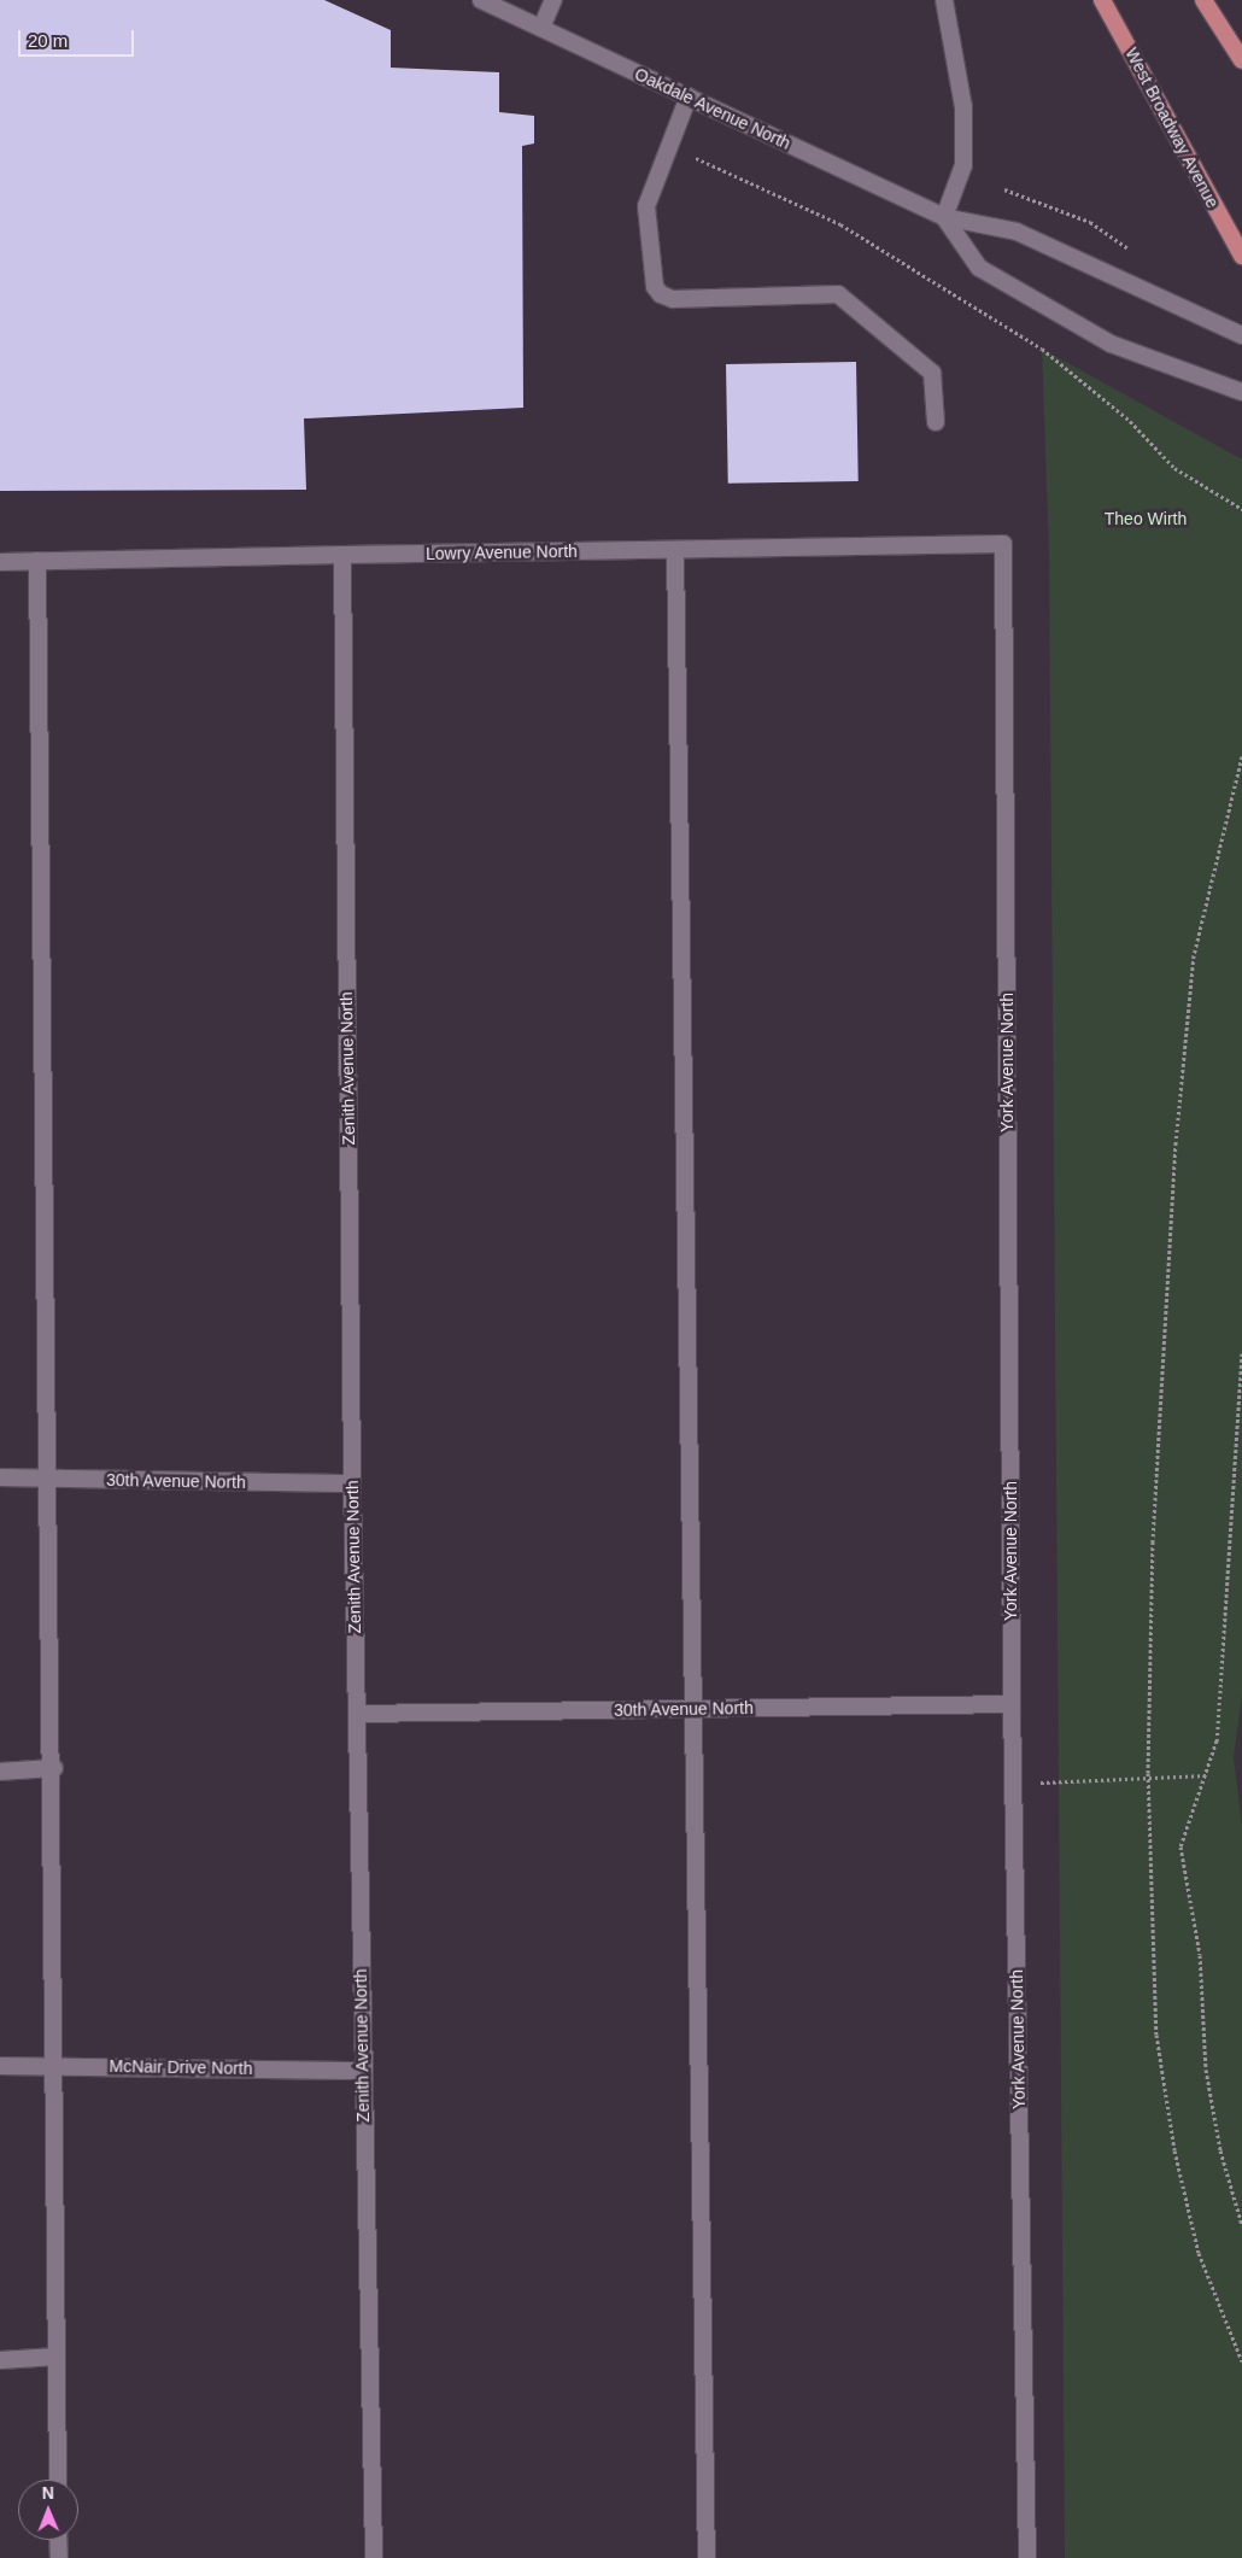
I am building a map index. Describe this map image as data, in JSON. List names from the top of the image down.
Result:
{
  "streets": {
    "main road": ["West Broadway Avenue"],
    "street": [
      "Oakdale Avenue North",
      "Lowry Avenue North",
      "York Avenue North",
      "Zenith Avenue North",
      "30th Avenue North",
      "McNair Drive North"
    ]
  },
  "crossings": [
    ["Lowry Avenue North", "York Avenue North"],
    ["Lowry Avenue North", "Zenith Avenue North"],
    ["York Avenue North", "30th Avenue North"],
    ["Zenith Avenue North", "30th Avenue North"],
    ["Zenith Avenue North", "McNair Drive North"]
  ],
  "parks": ["Theo Wirth"],
  "scale_bar": "20 m",
  "north": "top"
}
